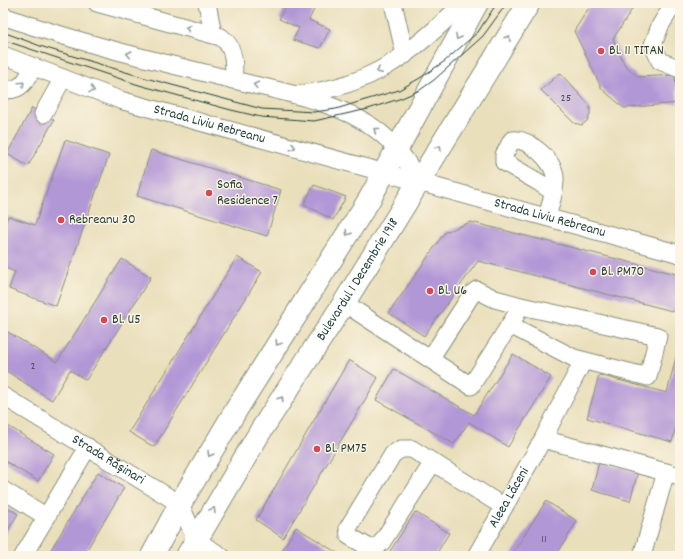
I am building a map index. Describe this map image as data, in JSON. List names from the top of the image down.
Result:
{
  "streets": {
    "main road": ["Bulevardul 1 Decembrie 1918"],
    "street": ["Strada Liviu Rebreanu", "Strada Rășinari", "Aleea Lăceni"]
  },
  "crossings": [
    ["Strada Liviu Rebreanu", "Bulevardul 1 Decembrie 1918"]
  ],
  "places": [
    "Bl. 11 TITAN",
    "Sofia Residence 7",
    "Rebreanu 30",
    "Bl. PM70",
    "Bl. U6",
    "Bl. U5",
    "Bl. PM75"
  ],
  "house_numbers": ["25", "2", "11"]
}
